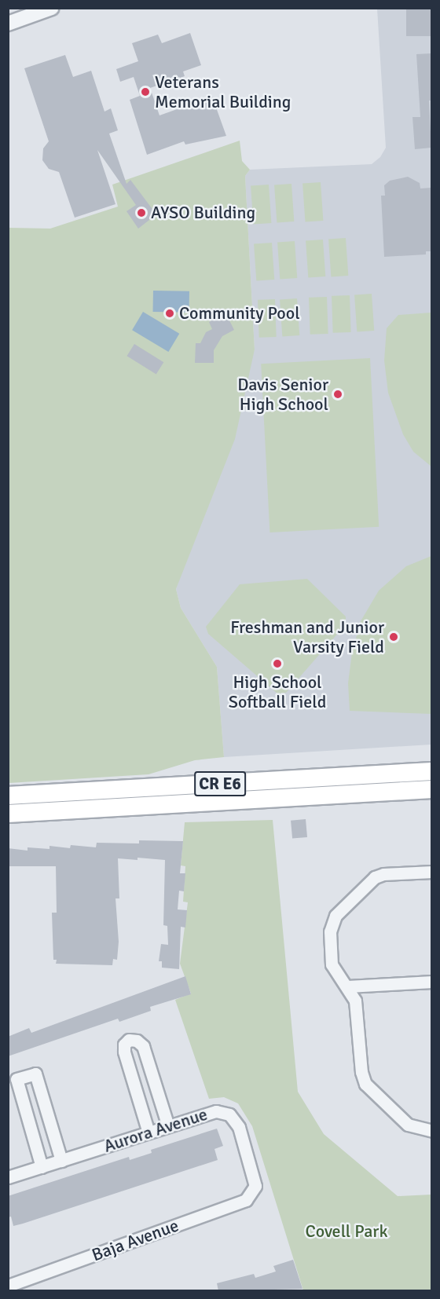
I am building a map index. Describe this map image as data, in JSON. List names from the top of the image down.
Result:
{
  "streets": {
    "main road": ["CR E6"],
    "street": ["Aurora Avenue", "Baja Avenue"]
  },
  "crossings": [
    ["Aurora Avenue", "Baja Avenue"]
  ],
  "parks": ["Covell Park"],
  "places": [
    "Veterans Memorial Building",
    "AYSO Building",
    "Community Pool",
    "Davis Senior High School",
    "Freshman and Junior Varsity Field",
    "High School Softball Field"
  ]
}
